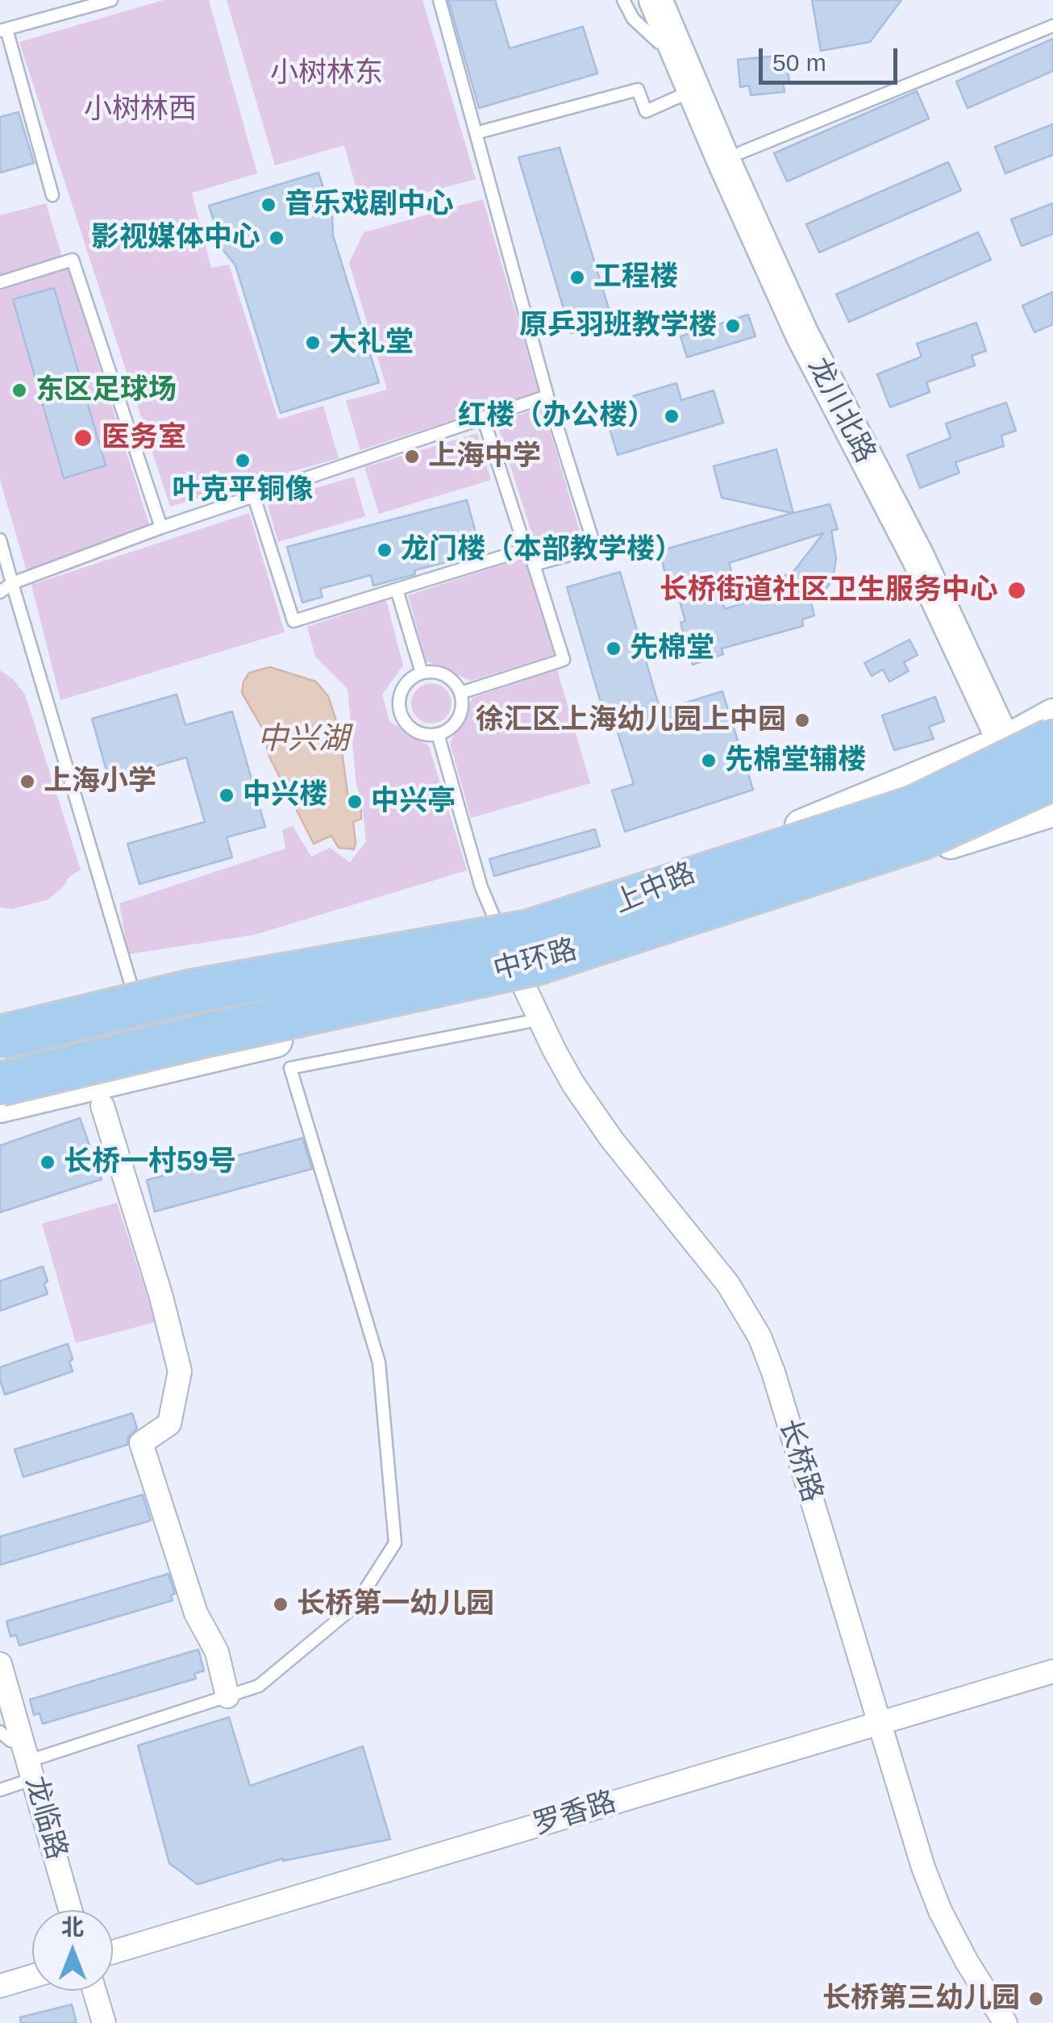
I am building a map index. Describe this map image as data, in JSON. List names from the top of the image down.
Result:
{
  "streets": {
    "highway": ["中环路"],
    "main road": ["龙川北路", "上中路"],
    "street": ["长桥路", "罗香路", "龙临路"]
  },
  "crossings": [
    ["龙川北路", "上中路"],
    ["龙川北路", "中环路"],
    ["上中路", "中环路"],
    ["上中路", "长桥路"],
    ["长桥路", "罗香路"]
  ],
  "water": ["中兴湖"],
  "parks": ["小树林东", "小树林西"],
  "places": [
    "音乐戏剧中心",
    "影视媒体中心",
    "工程楼",
    "原乒羽班教学楼",
    "大礼堂",
    "东区足球场",
    "红楼（办公楼）",
    "医务室",
    "上海中学",
    "叶克平铜像",
    "龙门楼（本部教学楼）",
    "长桥街道社区卫生服务中心",
    "先棉堂",
    "徐汇区上海幼儿园上中园",
    "先棉堂辅楼",
    "上海小学",
    "中兴楼",
    "中兴亭",
    "长桥一村59号",
    "长桥第一幼儿园",
    "长桥第三幼儿园"
  ],
  "scale_bar": "50 m",
  "north": "top"
}
